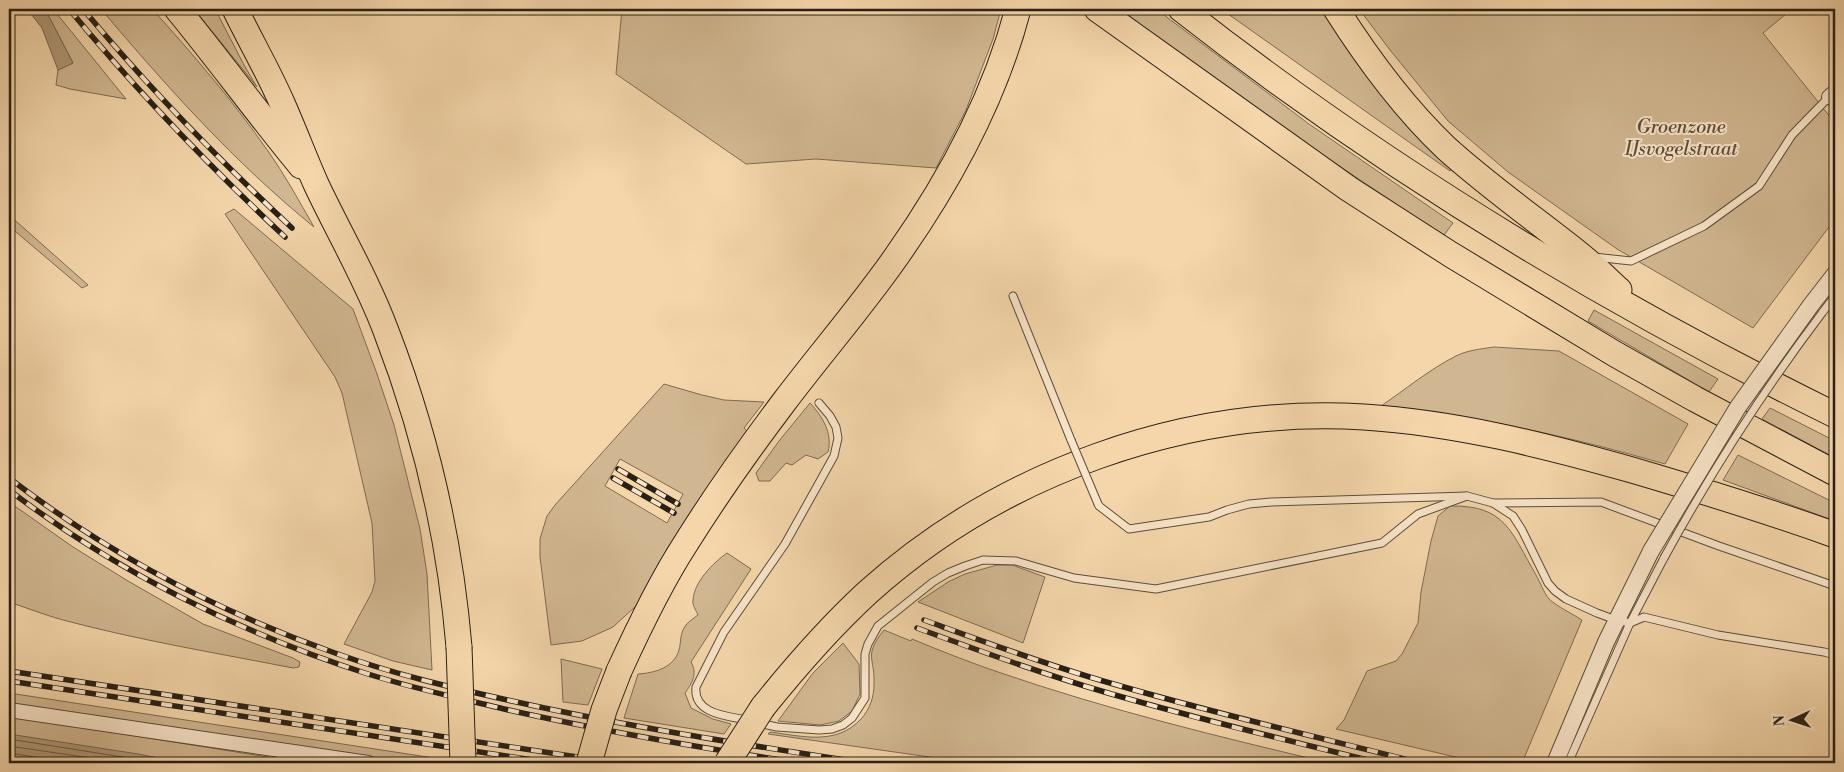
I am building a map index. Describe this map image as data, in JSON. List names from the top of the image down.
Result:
{
  "parks": ["Groenzone IJsvogelstraat"],
  "north": "left"
}
